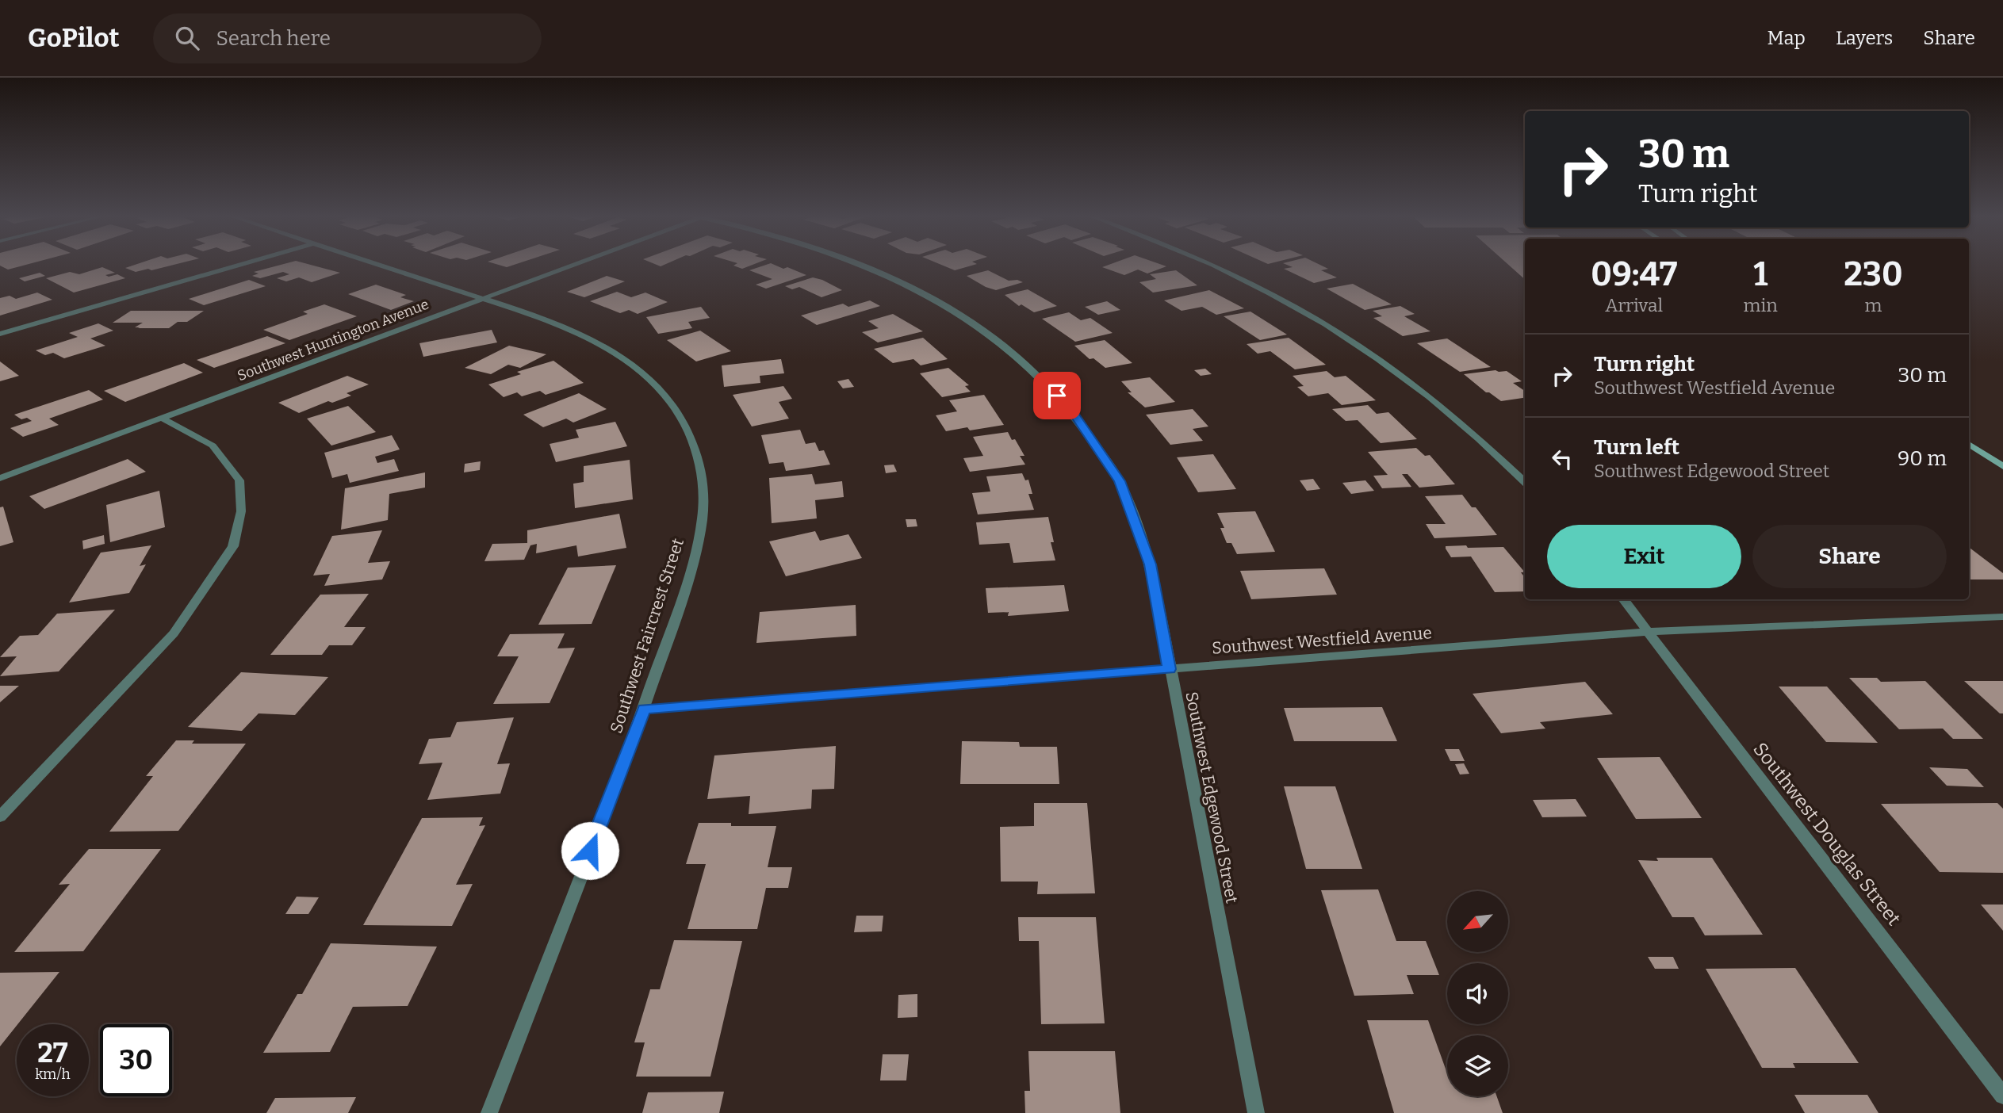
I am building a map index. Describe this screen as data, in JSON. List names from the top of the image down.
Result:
{
  "streets": {
    "street": [
      "Southwest Huntington Avenue",
      "Southwest Faircrest Street",
      "Southwest Westfield Avenue",
      "Southwest Edgewood Street",
      "Southwest Douglas Street"
    ]
  },
  "crossings": [
    ["Southwest Huntington Avenue", "Southwest Faircrest Street"],
    ["Southwest Faircrest Street", "Southwest Westfield Avenue"],
    ["Southwest Westfield Avenue", "Southwest Edgewood Street"],
    ["Southwest Westfield Avenue", "Southwest Douglas Street"]
  ],
  "north": "bottom left",
  "page": {
    "header": "GoPilot",
    "search": "Search here",
    "nav": ["Map", "Layers", "Share"],
    "turn": ["30 m", "Turn right"],
    "eta": [
      "09:47",
      "Arrival",
      "1",
      "min",
      "230",
      "m"
    ],
    "list": [
      {
        "name": "Turn right",
        "note": "Southwest Westfield Avenue",
        "value": "30 m"
      },
      {
        "name": "Turn left",
        "note": "Southwest Edgewood Street",
        "value": "90 m"
      }
    ],
    "buttons": ["Exit", "Share"],
    "speed": "27 km/h",
    "limit": "30"
  }
}
